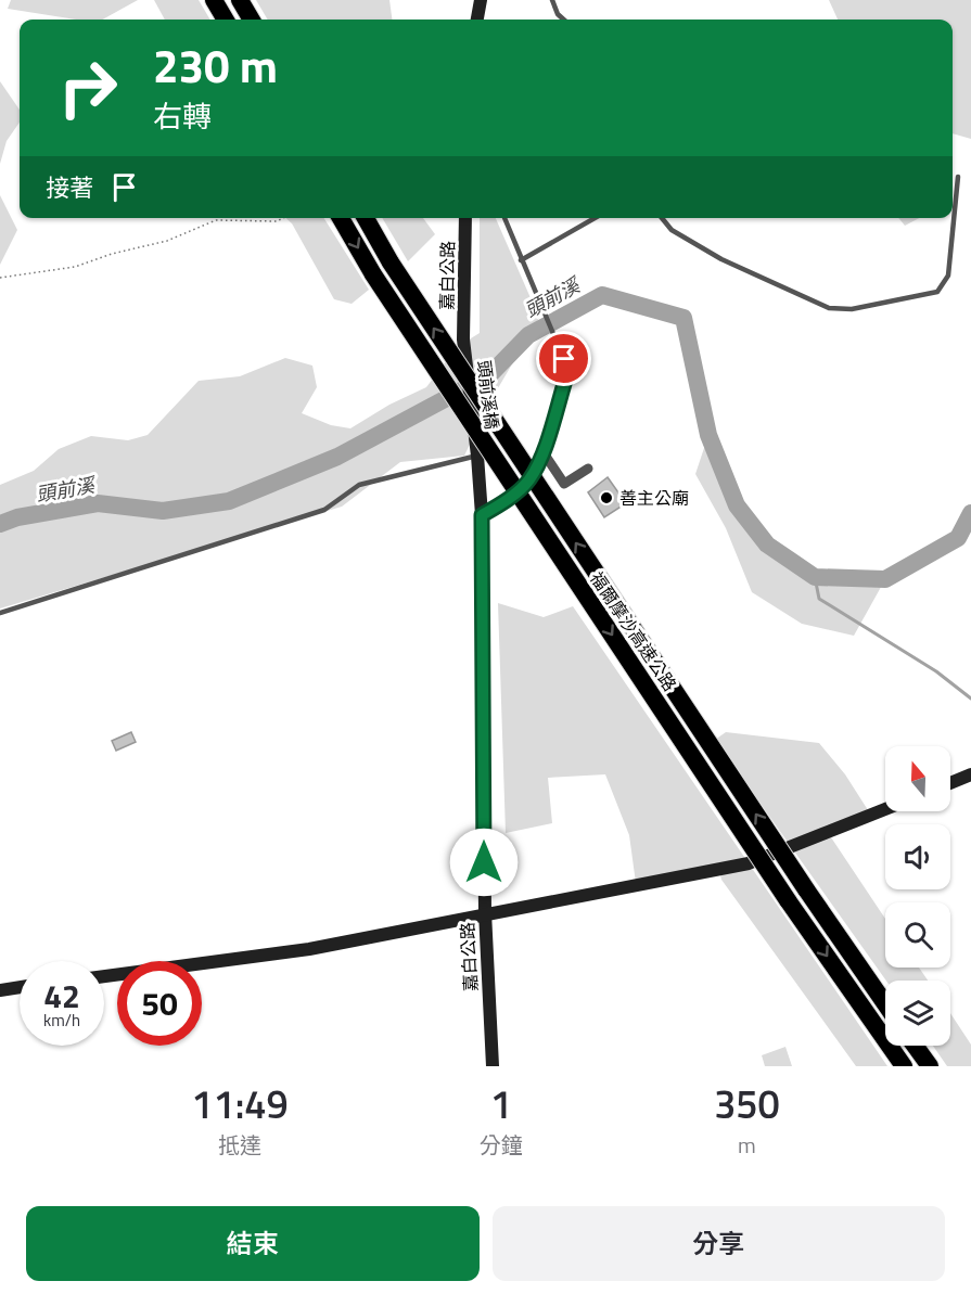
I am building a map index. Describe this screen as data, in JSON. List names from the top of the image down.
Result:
{
  "streets": {
    "highway": ["福爾摩沙高速公路"],
    "street": ["嘉白公路", "頭前溪橋"]
  },
  "crossings": [
    ["嘉白公路", "頭前溪橋"]
  ],
  "water": ["頭前溪"],
  "places": ["善主公廟"],
  "north": "top",
  "page": {
    "turn": ["230 m", "右轉"],
    "then": "接著",
    "speed": "42 km/h",
    "limit": "50",
    "eta": [
      "11:49",
      "抵達",
      "1",
      "分鐘",
      "350",
      "m"
    ],
    "buttons": ["結束", "分享"]
  }
}
